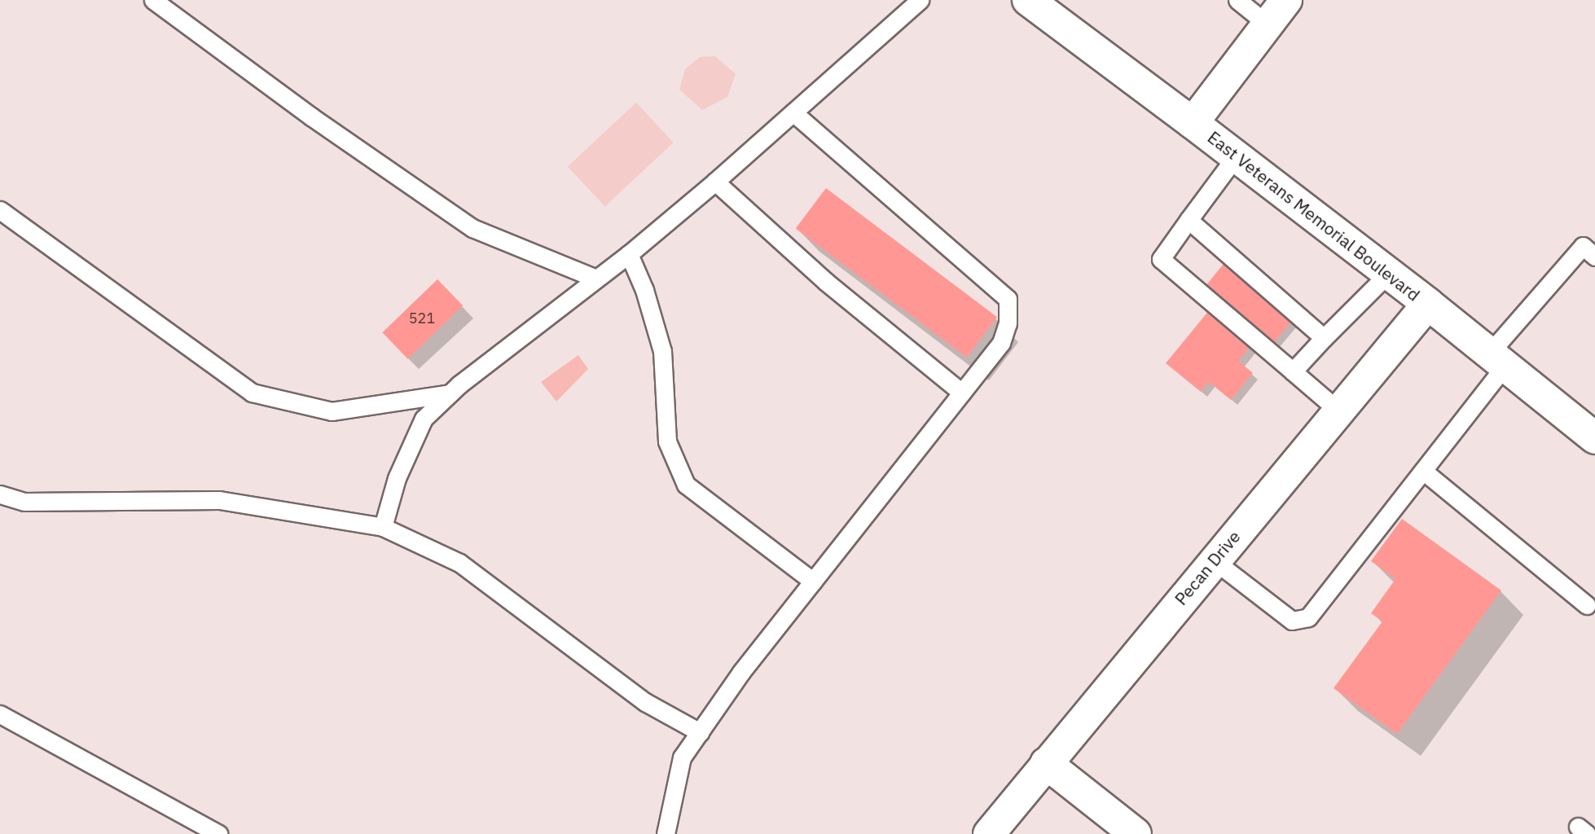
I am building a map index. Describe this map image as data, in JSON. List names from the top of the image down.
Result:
{
  "streets": {
    "street": ["East Veterans Memorial Boulevard", "Pecan Drive"]
  },
  "crossings": [
    ["East Veterans Memorial Boulevard", "Pecan Drive"]
  ],
  "house_numbers": ["521"]
}
